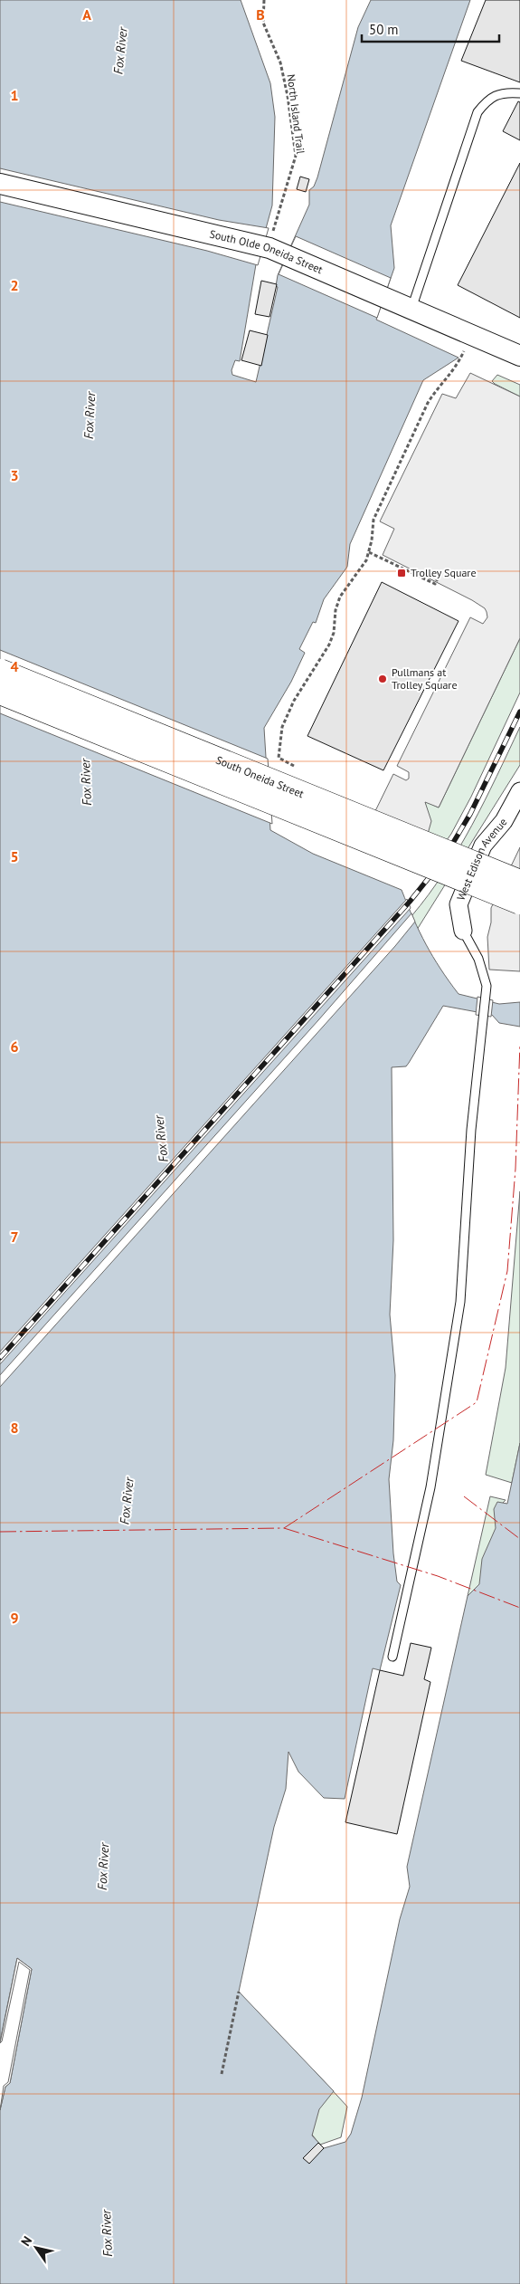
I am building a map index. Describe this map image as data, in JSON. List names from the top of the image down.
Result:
{
  "streets": {
    "main road": ["South Oneida Street"],
    "street": ["South Olde Oneida Street", "West Edison Avenue"],
    "path": ["North Island Trail"]
  },
  "crossings": [
    ["North Island Trail", "South Olde Oneida Street"]
  ],
  "water": ["Fox River"],
  "places": {
    "transit": ["Trolley Square"],
    "other": ["Pullmans at Trolley Square"]
  },
  "scale_bar": "50 m",
  "north": "top left",
  "grid": {
    "columns": ["A", "B"],
    "rows": [
      "1",
      "2",
      "3",
      "4",
      "5",
      "6",
      "7",
      "8",
      "9"
    ]
  }
}
